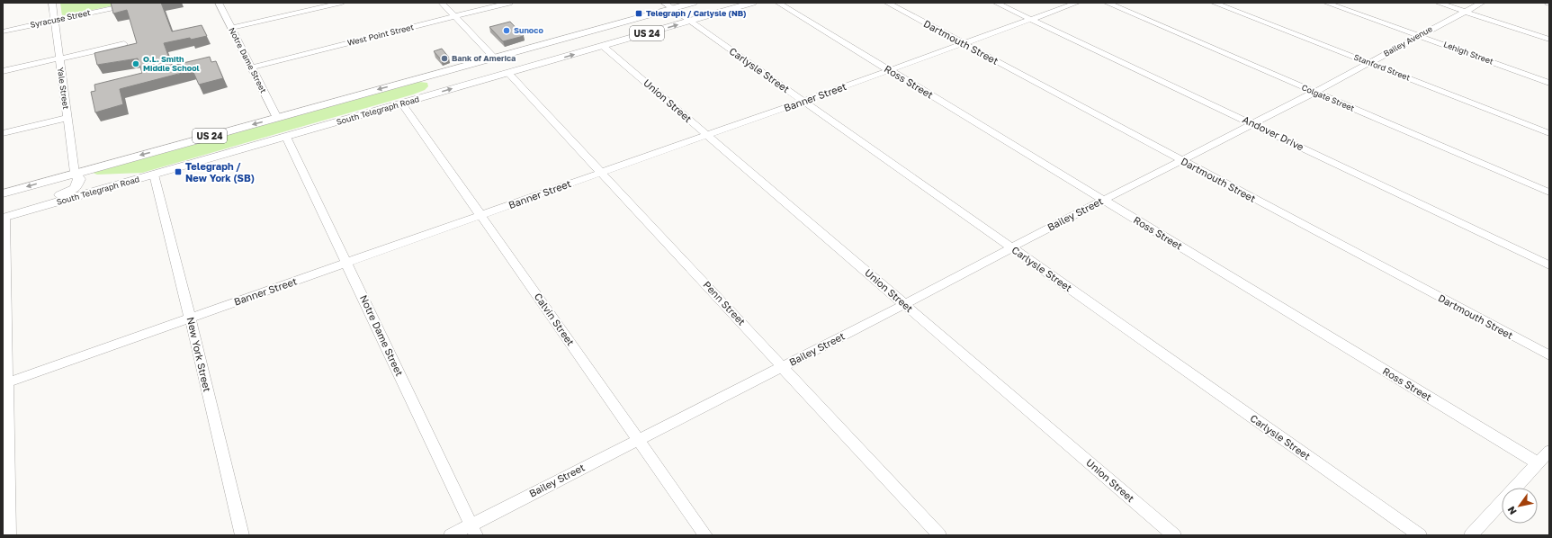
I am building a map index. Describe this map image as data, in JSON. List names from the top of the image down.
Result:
{
  "streets": {
    "main road": ["US 24", "South Telegraph Road"],
    "street": [
      "Syracuse Street",
      "West Point Street",
      "Bailey Avenue",
      "Dartmouth Street",
      "Lehigh Street",
      "Notre Dame Street",
      "Stanford Street",
      "Carlysle Street",
      "Ross Street",
      "Yale Street",
      "Banner Street",
      "Colgate Street",
      "Union Street",
      "Andover Drive",
      "Bailey Street",
      "Penn Street",
      "Calvin Street",
      "New York Street"
    ]
  },
  "crossings": [
    ["Syracuse Street", "Yale Street"],
    ["US 24", "Notre Dame Street"],
    ["US 24", "Carlysle Street"],
    ["US 24", "Yale Street"],
    ["West Point Street", "Notre Dame Street"],
    ["Bailey Avenue", "Dartmouth Street"],
    ["Bailey Avenue", "Lehigh Street"],
    ["Bailey Avenue", "Stanford Street"],
    ["Bailey Avenue", "Colgate Street"],
    ["Bailey Avenue", "Andover Drive"],
    ["Bailey Avenue", "Bailey Street"],
    ["Dartmouth Street", "Banner Street"],
    ["Dartmouth Street", "Bailey Street"],
    ["Notre Dame Street", "Banner Street"],
    ["Notre Dame Street", "South Telegraph Road"],
    ["Notre Dame Street", "Bailey Street"],
    ["Carlysle Street", "Banner Street"],
    ["Carlysle Street", "South Telegraph Road"],
    ["Carlysle Street", "Bailey Street"],
    ["Ross Street", "Banner Street"],
    ["Ross Street", "Bailey Street"],
    ["Banner Street", "Union Street"],
    ["Banner Street", "Andover Drive"],
    ["Banner Street", "Penn Street"],
    ["Banner Street", "Calvin Street"],
    ["Banner Street", "New York Street"],
    ["Union Street", "South Telegraph Road"],
    ["Union Street", "Bailey Street"],
    ["South Telegraph Road", "Penn Street"],
    ["South Telegraph Road", "Calvin Street"],
    ["South Telegraph Road", "New York Street"],
    ["Bailey Street", "Penn Street"],
    ["Bailey Street", "Calvin Street"]
  ],
  "places": {
    "transit": ["Telegraph / Carlysle (NB)", "Telegraph / New York (SB)"],
    "other": ["Sunoco", "Bank of America", "O.L. Smith Middle School"]
  },
  "north": "bottom left"
}
